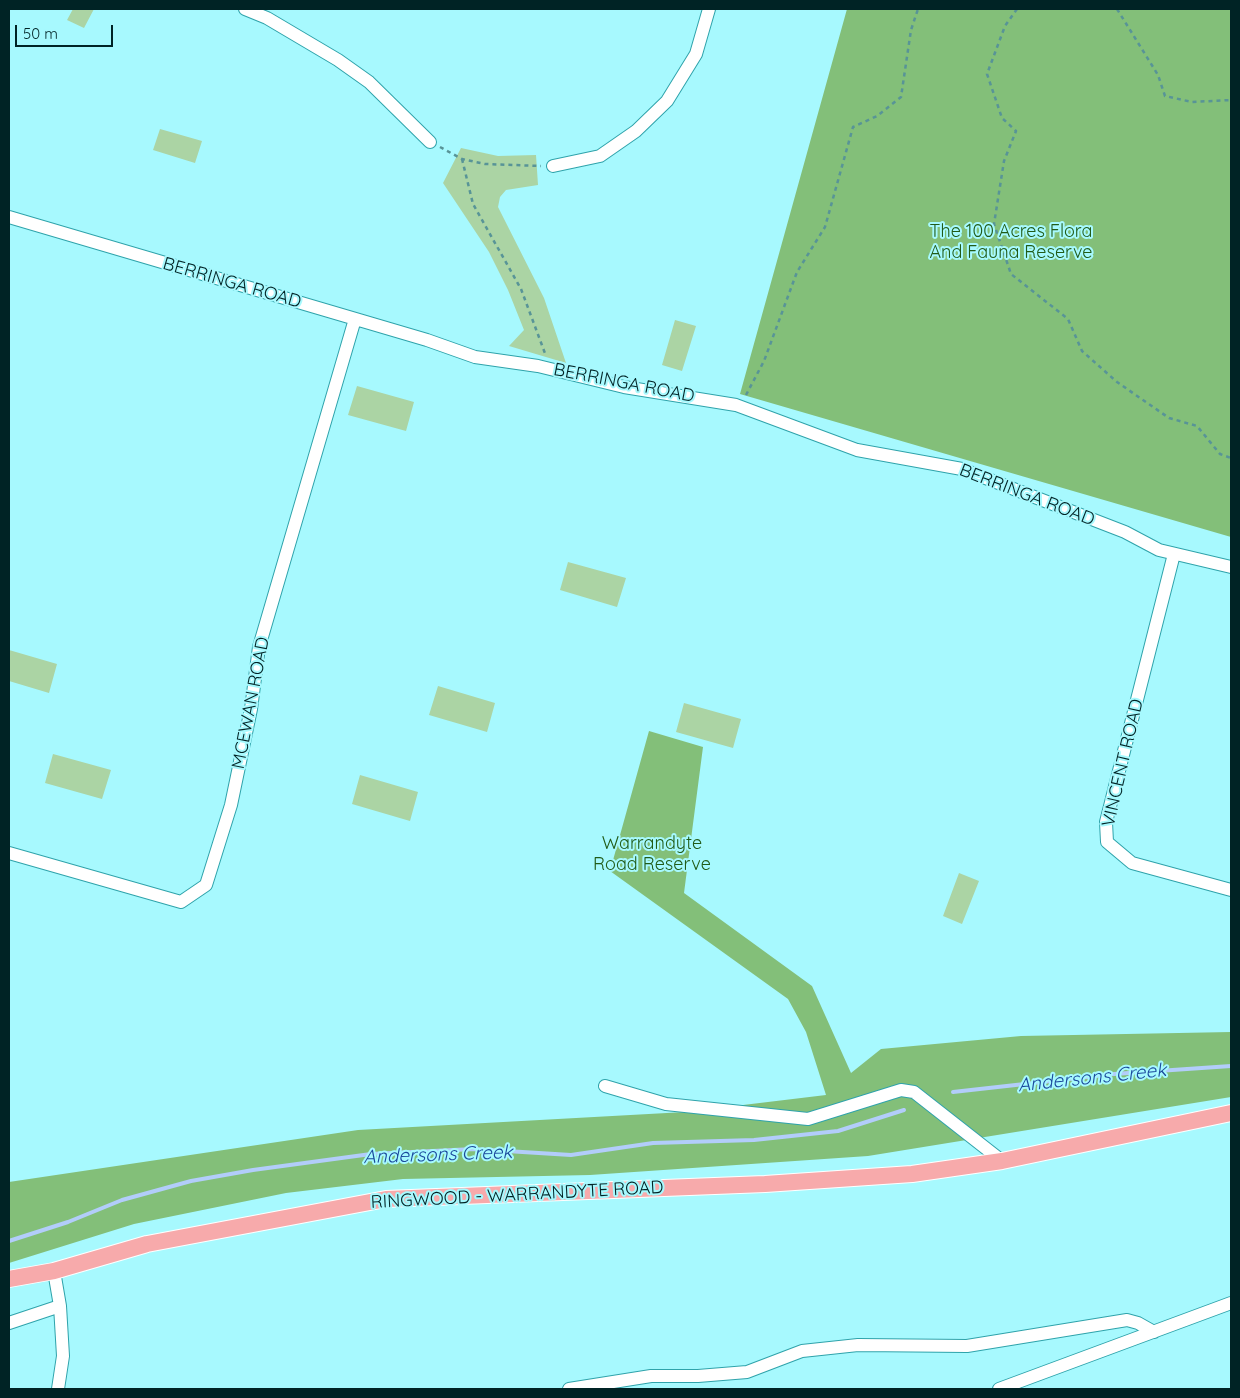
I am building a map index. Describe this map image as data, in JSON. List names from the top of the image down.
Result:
{
  "streets": {
    "main road": ["RINGWOOD - WARRANDYTE ROAD"],
    "street": ["BERRINGA ROAD", "MCEWAN ROAD", "VINCENT ROAD"]
  },
  "crossings": [
    ["BERRINGA ROAD", "MCEWAN ROAD"],
    ["BERRINGA ROAD", "VINCENT ROAD"]
  ],
  "water": ["Andersons Creek"],
  "parks": ["The 100 Acres Flora And Fauna Reserve", "Warrandyte Road Reserve"],
  "scale_bar": "50 m"
}
